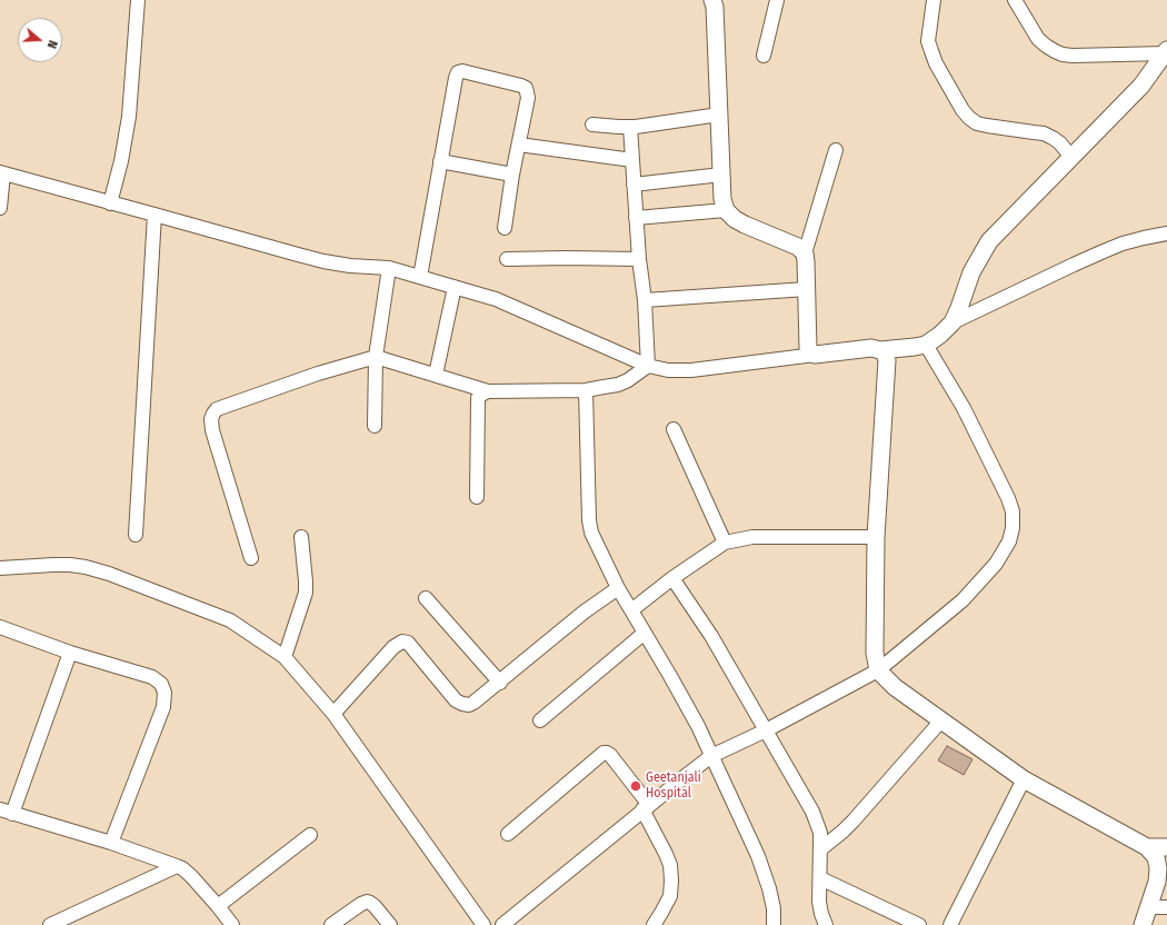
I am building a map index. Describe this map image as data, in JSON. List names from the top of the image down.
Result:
{
  "places": ["Geetanjali Hospital"],
  "north": "right"
}
